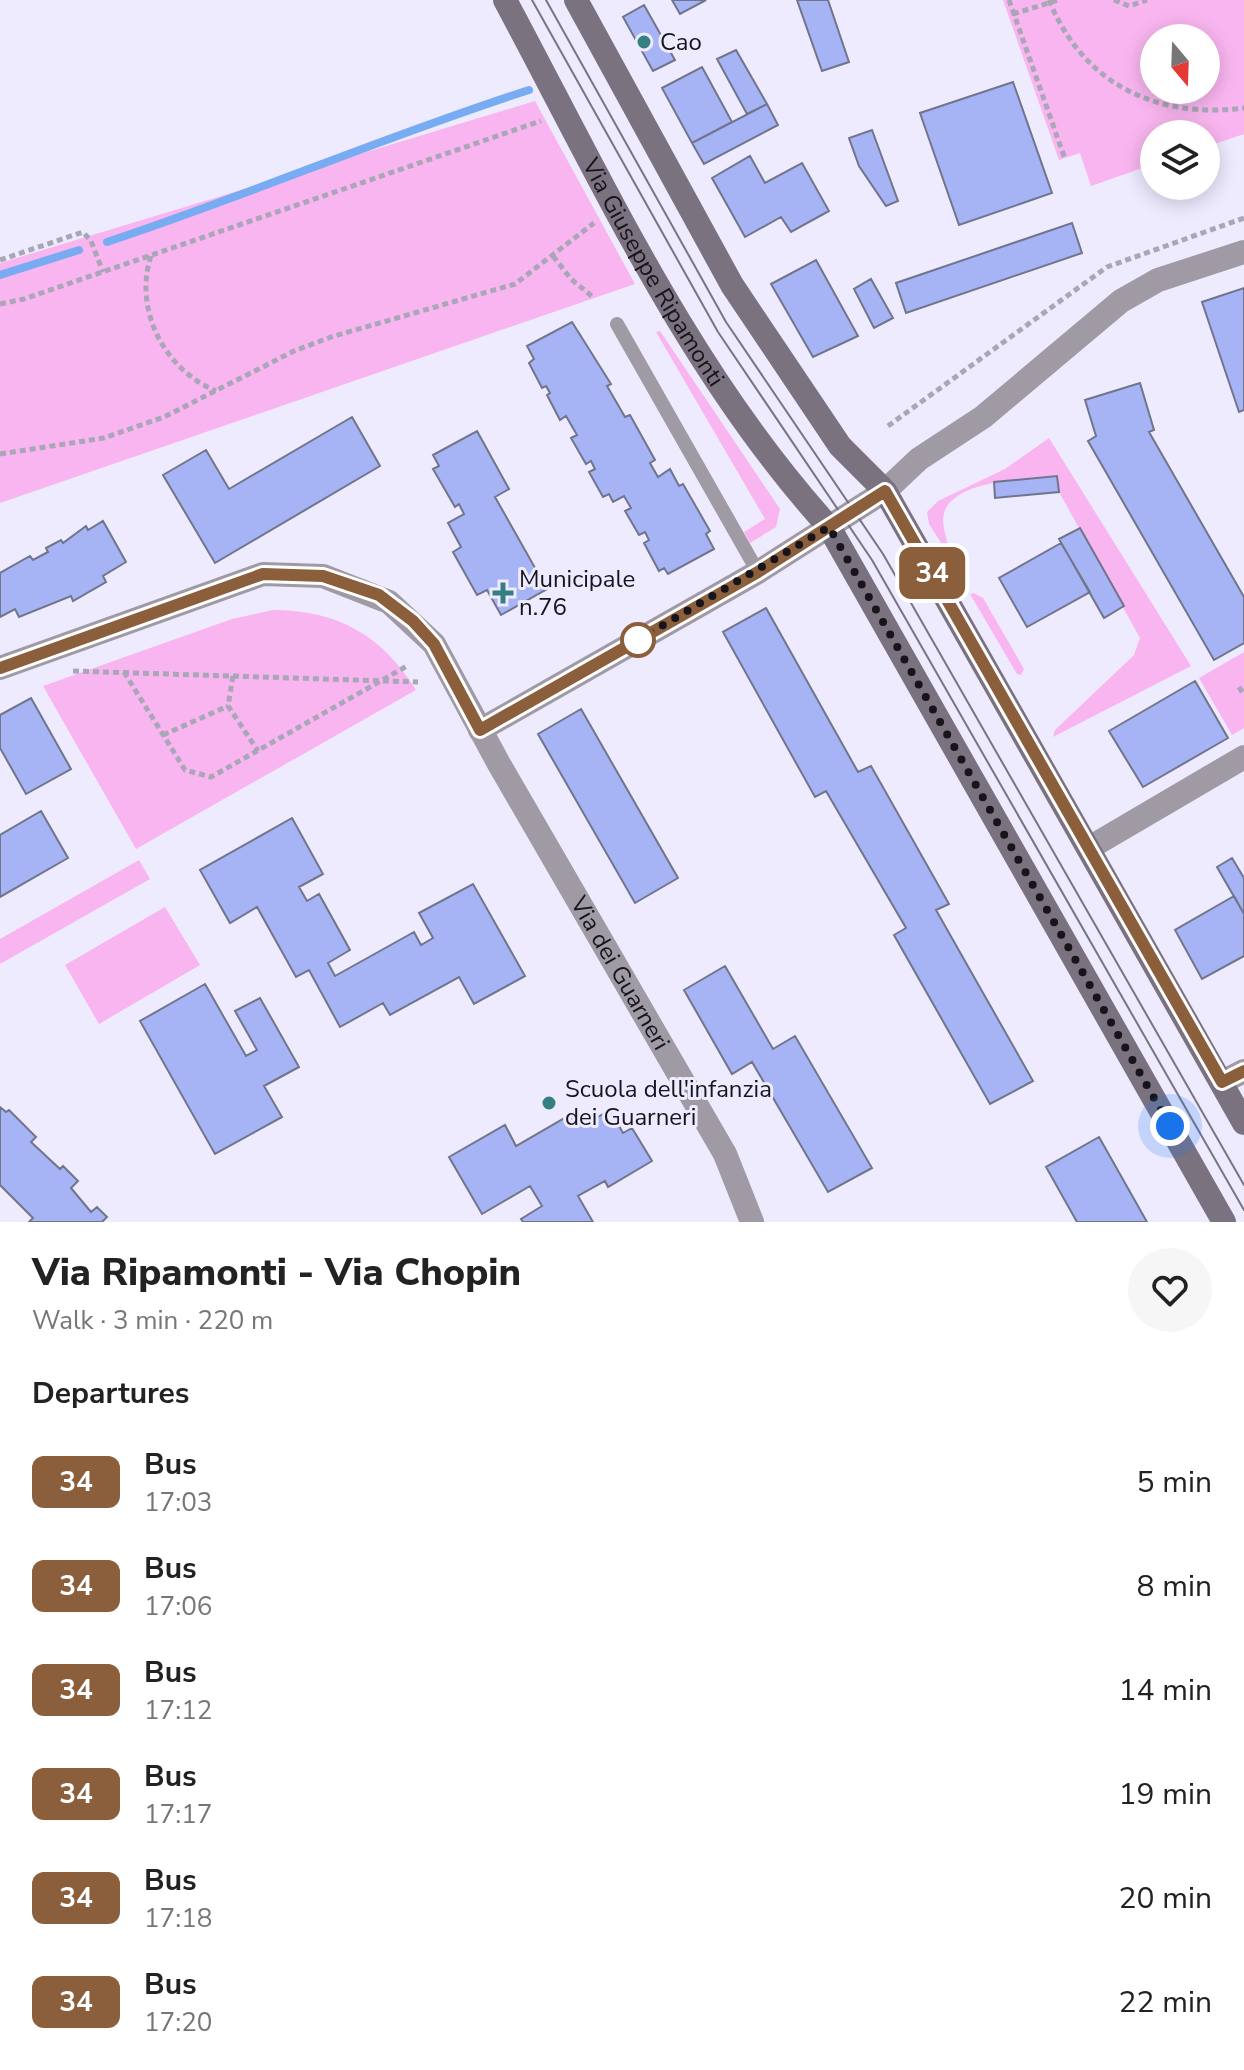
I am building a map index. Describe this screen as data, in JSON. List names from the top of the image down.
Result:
{
  "streets": {
    "street": ["Via Giuseppe Ripamonti", "Via dei Guarneri"]
  },
  "places": {
    "other": ["Cao", "Scuola dell'infanzia dei Guarneri"],
    "health": ["Municipale n.76"]
  },
  "lines": ["bus line 34"],
  "north": "bottom",
  "page": {
    "on_map": "34",
    "heading": [
      ["Via Ripamonti - Via Chopin", "Walk · 3 min · 220 m"],
      "Departures"
    ],
    "list": [
      {
        "mark": "34",
        "name": "Bus",
        "note": "17:03",
        "value": "5 min"
      },
      {
        "mark": "34",
        "name": "Bus",
        "note": "17:06",
        "value": "8 min"
      },
      {
        "mark": "34",
        "name": "Bus",
        "note": "17:12",
        "value": "14 min"
      },
      {
        "mark": "34",
        "name": "Bus",
        "note": "17:17",
        "value": "19 min"
      },
      {
        "mark": "34",
        "name": "Bus",
        "note": "17:18",
        "value": "20 min"
      },
      {
        "mark": "34",
        "name": "Bus",
        "note": "17:20",
        "value": "22 min"
      }
    ]
  }
}
